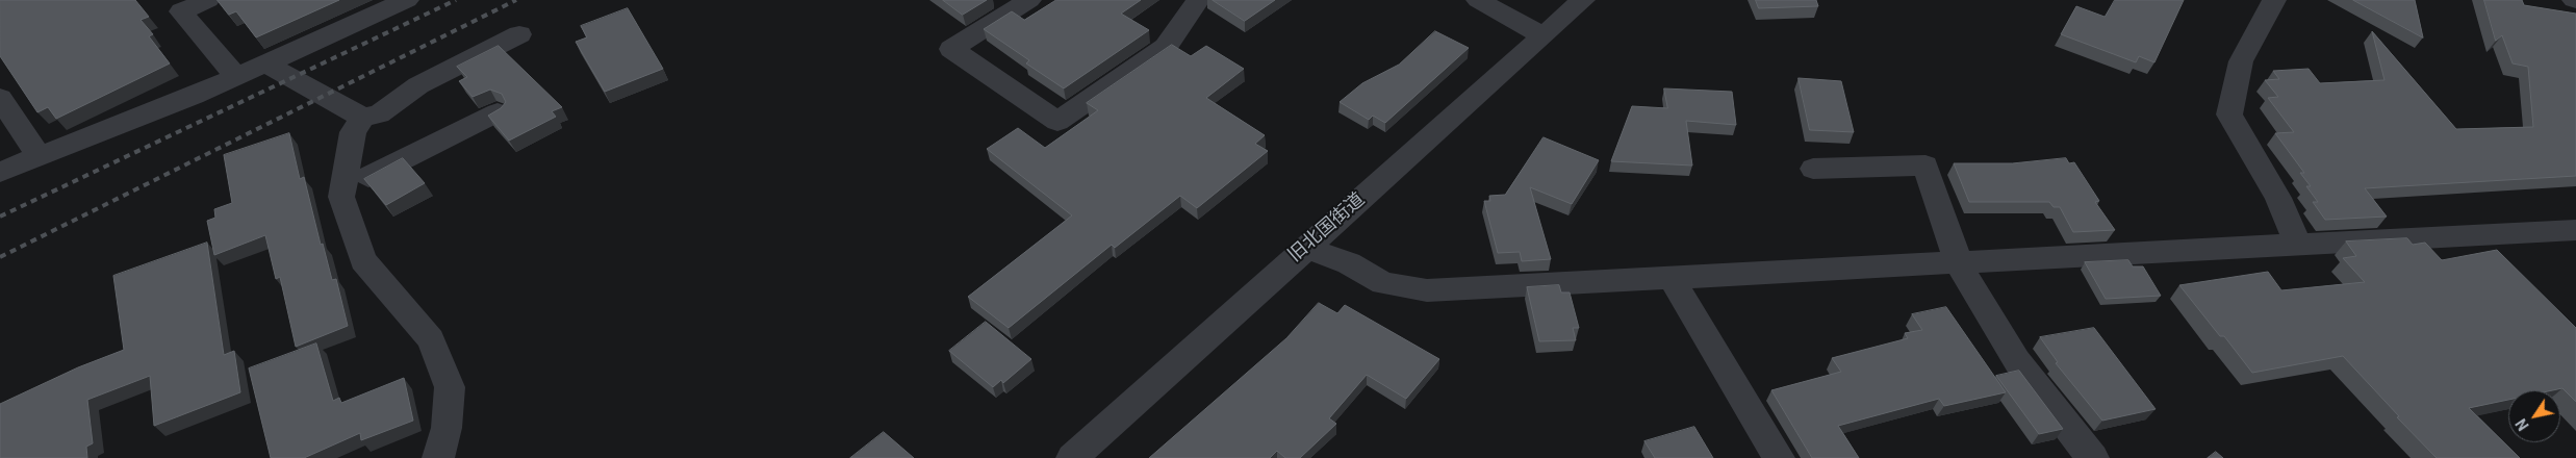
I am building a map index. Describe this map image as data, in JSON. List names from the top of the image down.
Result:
{
  "streets": {
    "street": ["旧北国街道"]
  },
  "north": "bottom left"
}
